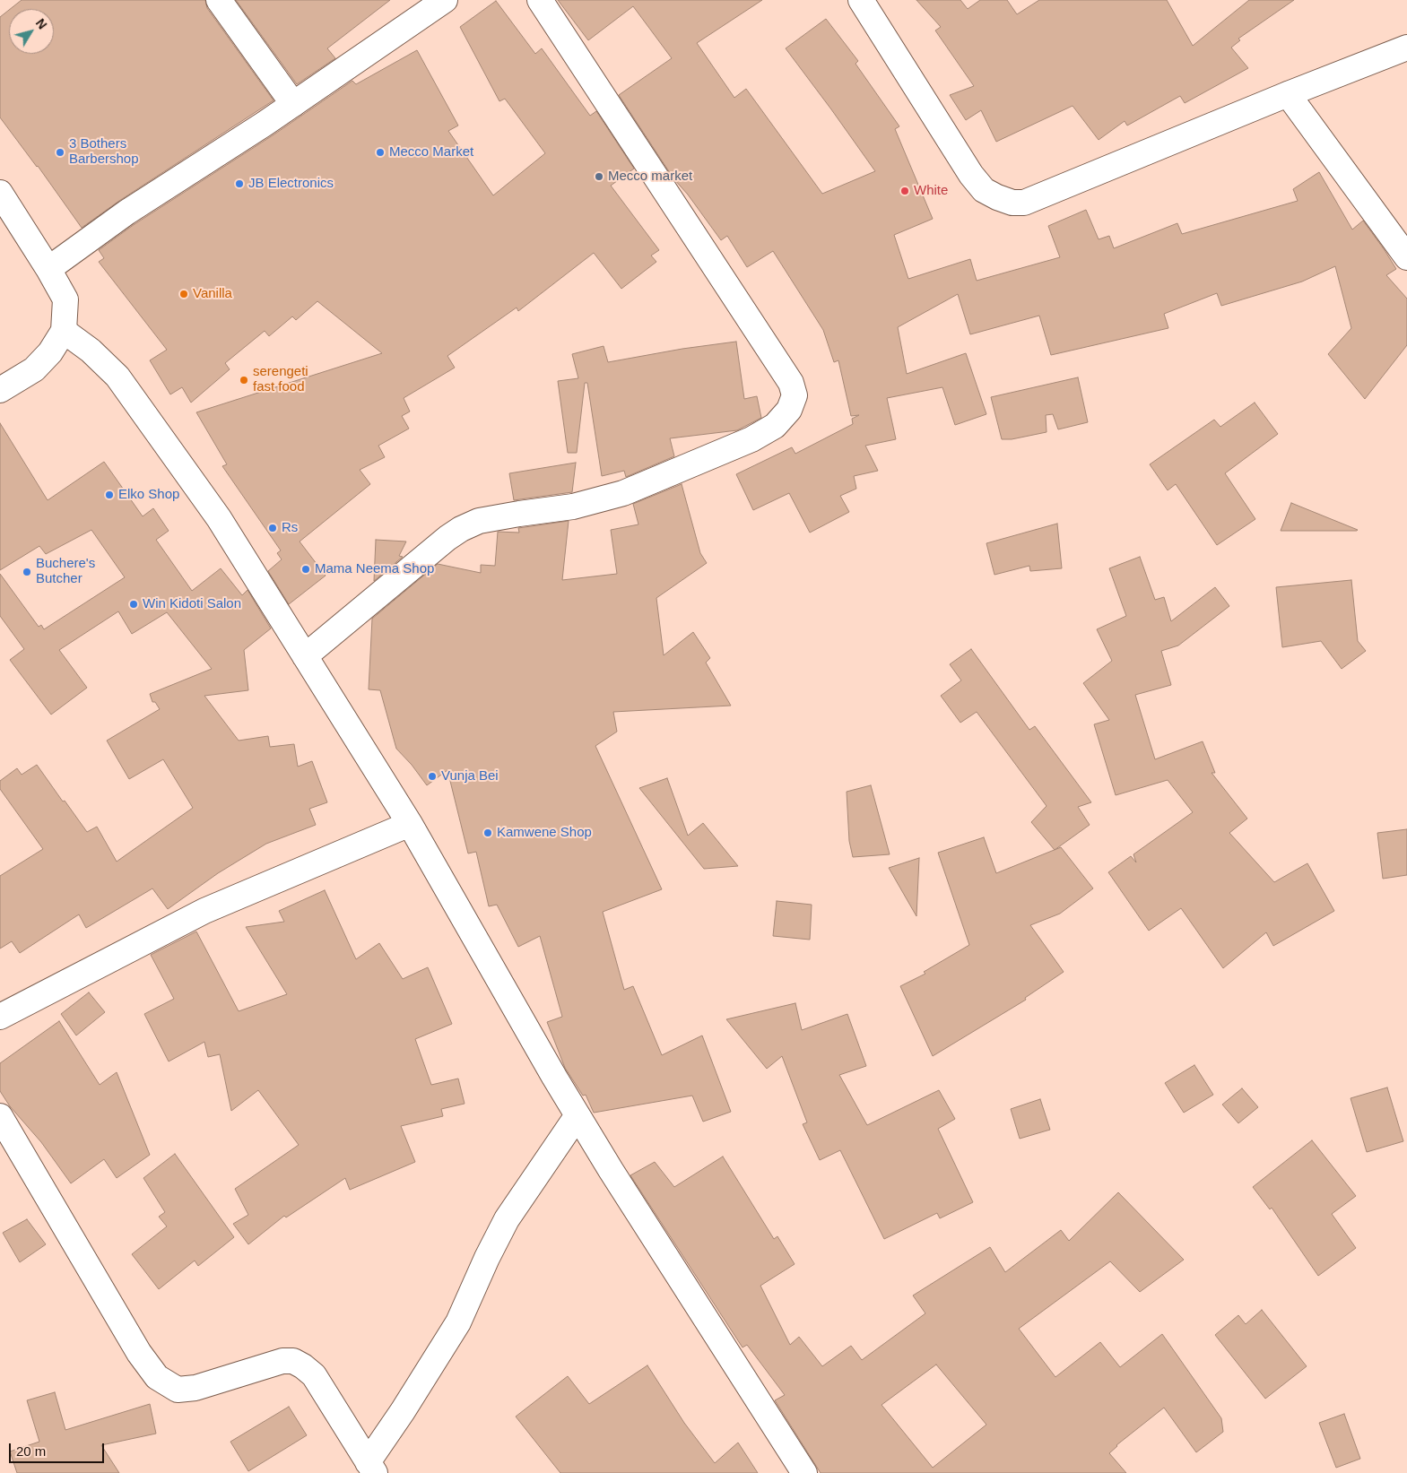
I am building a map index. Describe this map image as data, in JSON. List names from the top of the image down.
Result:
{
  "places": [
    "3 Bothers Barbershop",
    "Mecco Market",
    "Mecco market",
    "JB Electronics",
    "White",
    "Vanilla",
    "serengeti fast food",
    "Elko Shop",
    "Rs",
    "Mama Neema Shop",
    "Buchere's Butcher",
    "Win Kidoti Salon",
    "Vunja Bei",
    "Kamwene Shop"
  ],
  "scale_bar": "20 m",
  "north": "top right"
}
